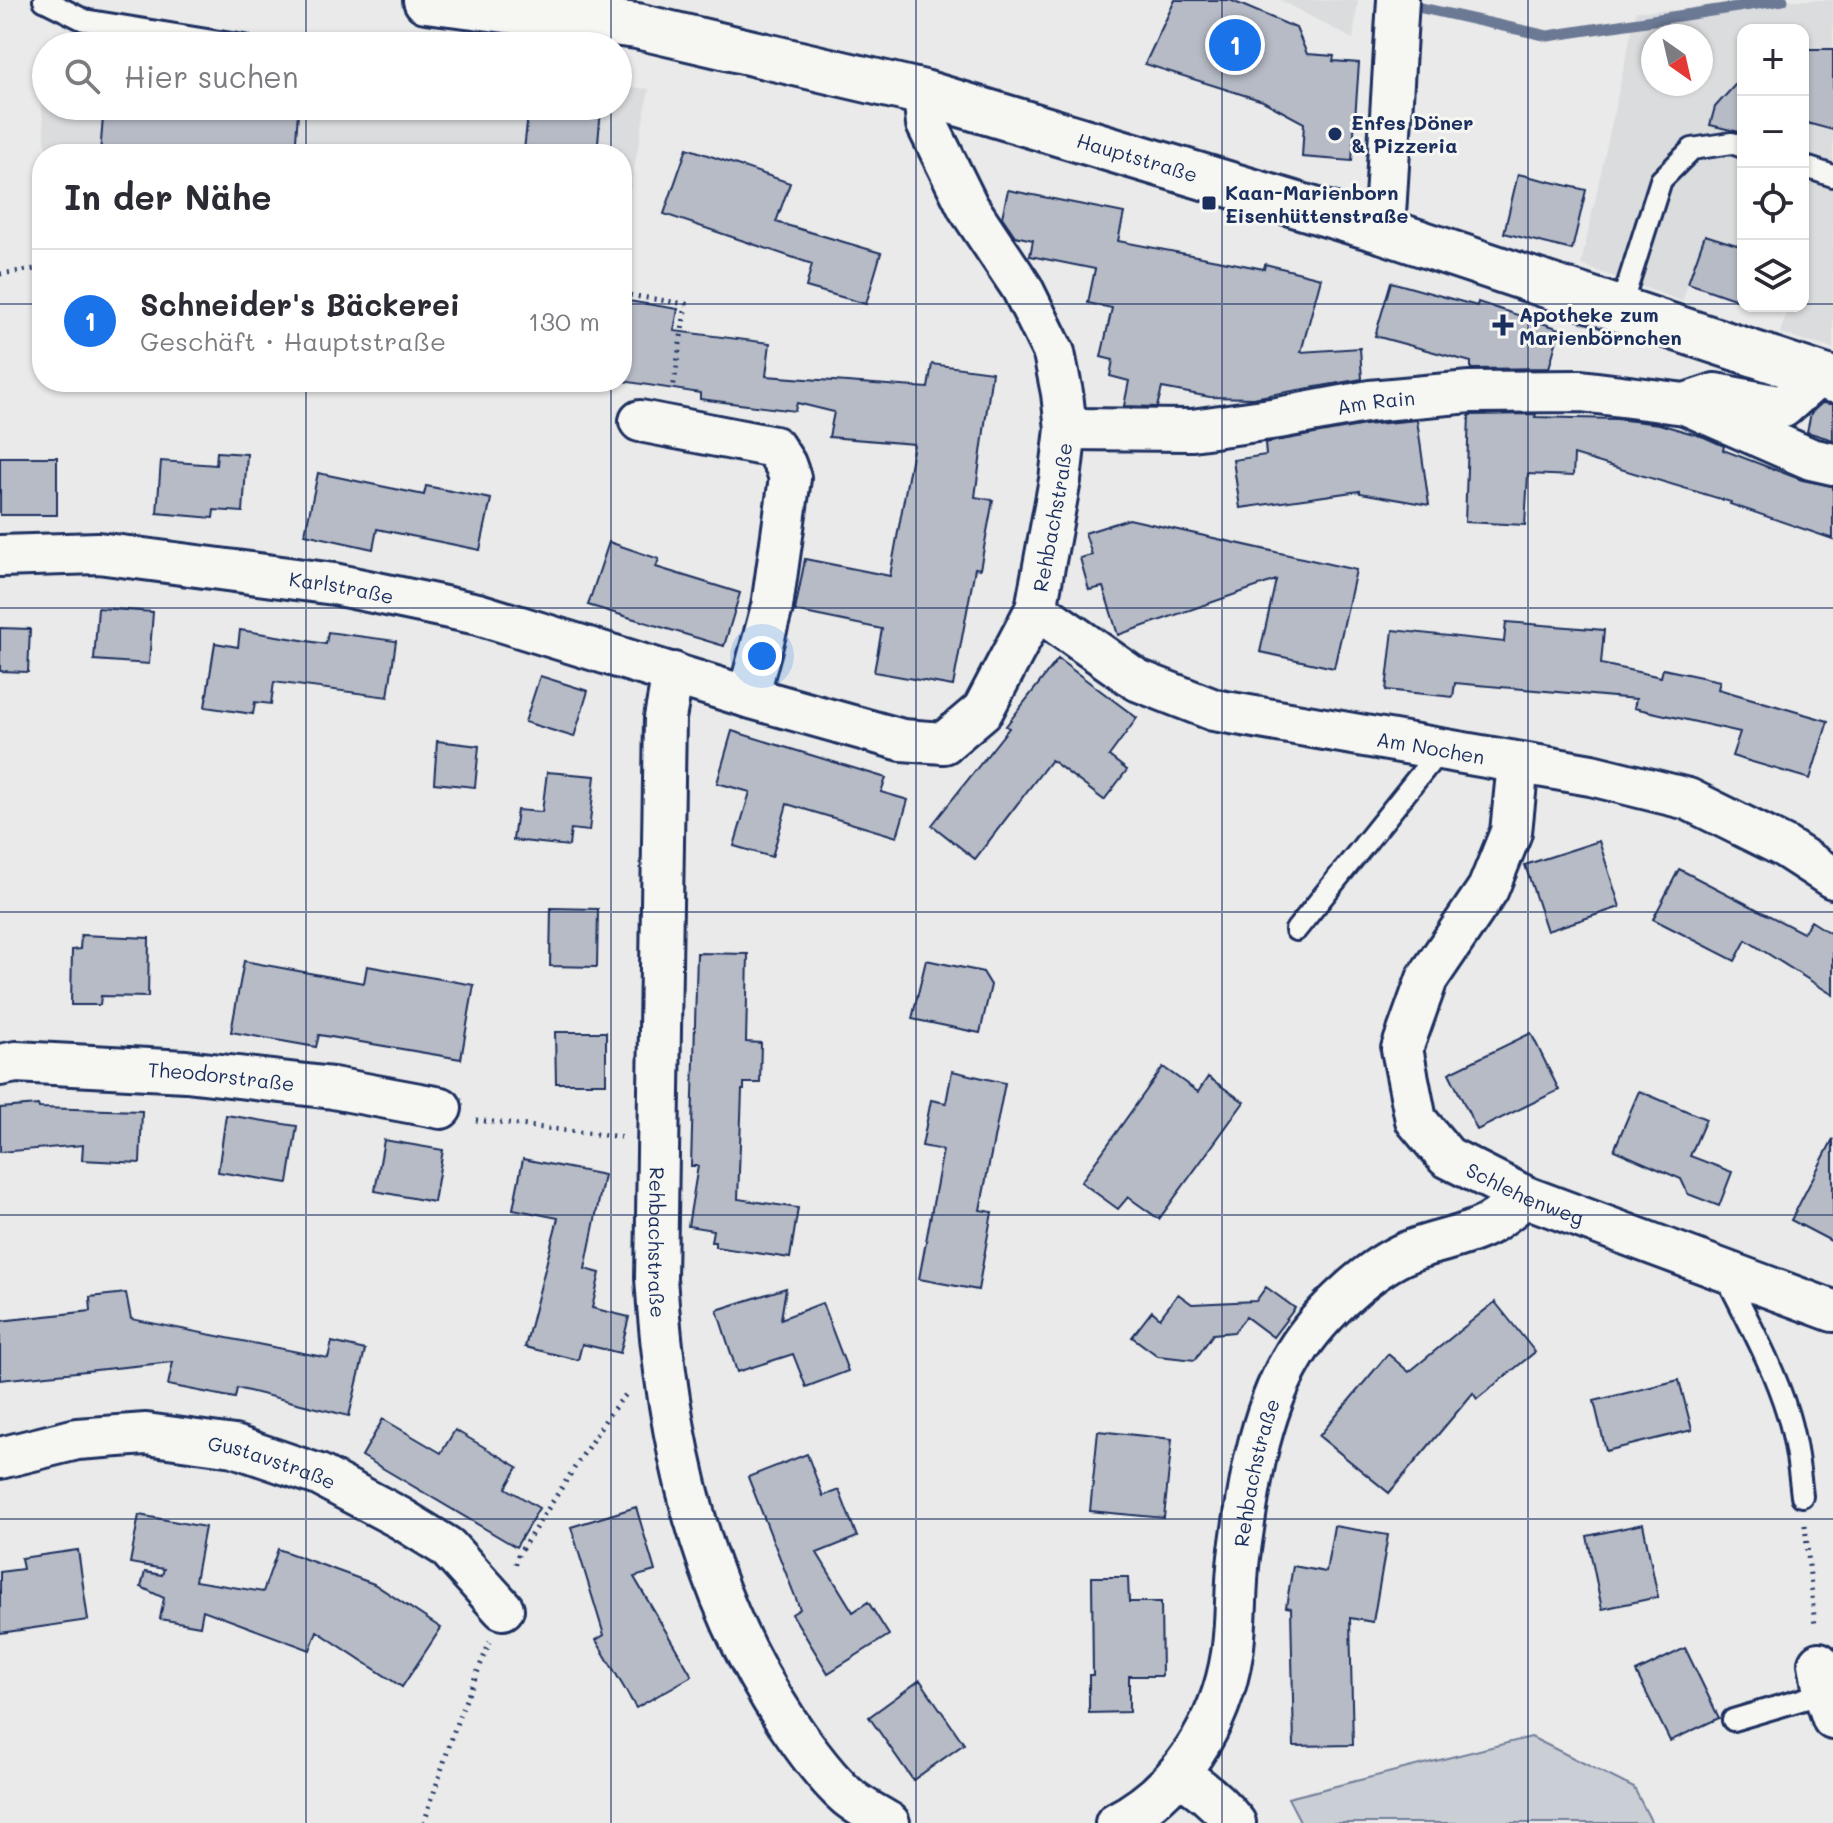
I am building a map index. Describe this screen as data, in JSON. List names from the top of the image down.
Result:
{
  "streets": {
    "main road": ["Hauptstraße"],
    "street": [
      "Am Rain",
      "Rehbachstraße",
      "Karlstraße",
      "Am Nochen",
      "Theodorstraße",
      "Schlehenweg",
      "Gustavstraße"
    ]
  },
  "crossings": [
    ["Hauptstraße", "Am Rain"],
    ["Hauptstraße", "Rehbachstraße"],
    ["Am Rain", "Rehbachstraße"],
    ["Rehbachstraße", "Karlstraße"],
    ["Rehbachstraße", "Am Nochen"],
    ["Rehbachstraße", "Schlehenweg"],
    ["Am Nochen", "Schlehenweg"]
  ],
  "places": {
    "other": ["Enfes Döner & Pizzeria"],
    "transit": ["Kaan-Marienborn Eisenhüttenstraße"],
    "health": ["Apotheke zum Marienbörnchen"]
  },
  "north": "bottom right",
  "page": {
    "pins": "1",
    "map_buttons": ["+", "−"],
    "search": "Hier suchen",
    "heading": "In der Nähe",
    "list": [
      {
        "mark": "1",
        "name": "Schneider's Bäckerei",
        "note": "Geschäft · Hauptstraße",
        "value": "130 m"
      }
    ]
  }
}
